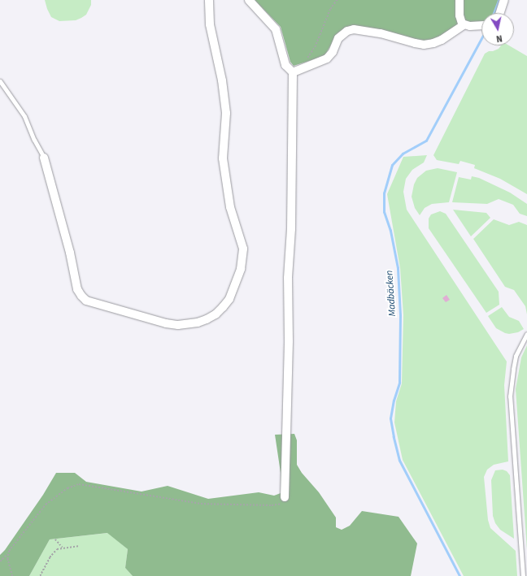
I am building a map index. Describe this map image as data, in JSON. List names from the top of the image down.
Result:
{
  "water": ["Madbäcken"],
  "north": "bottom"
}
